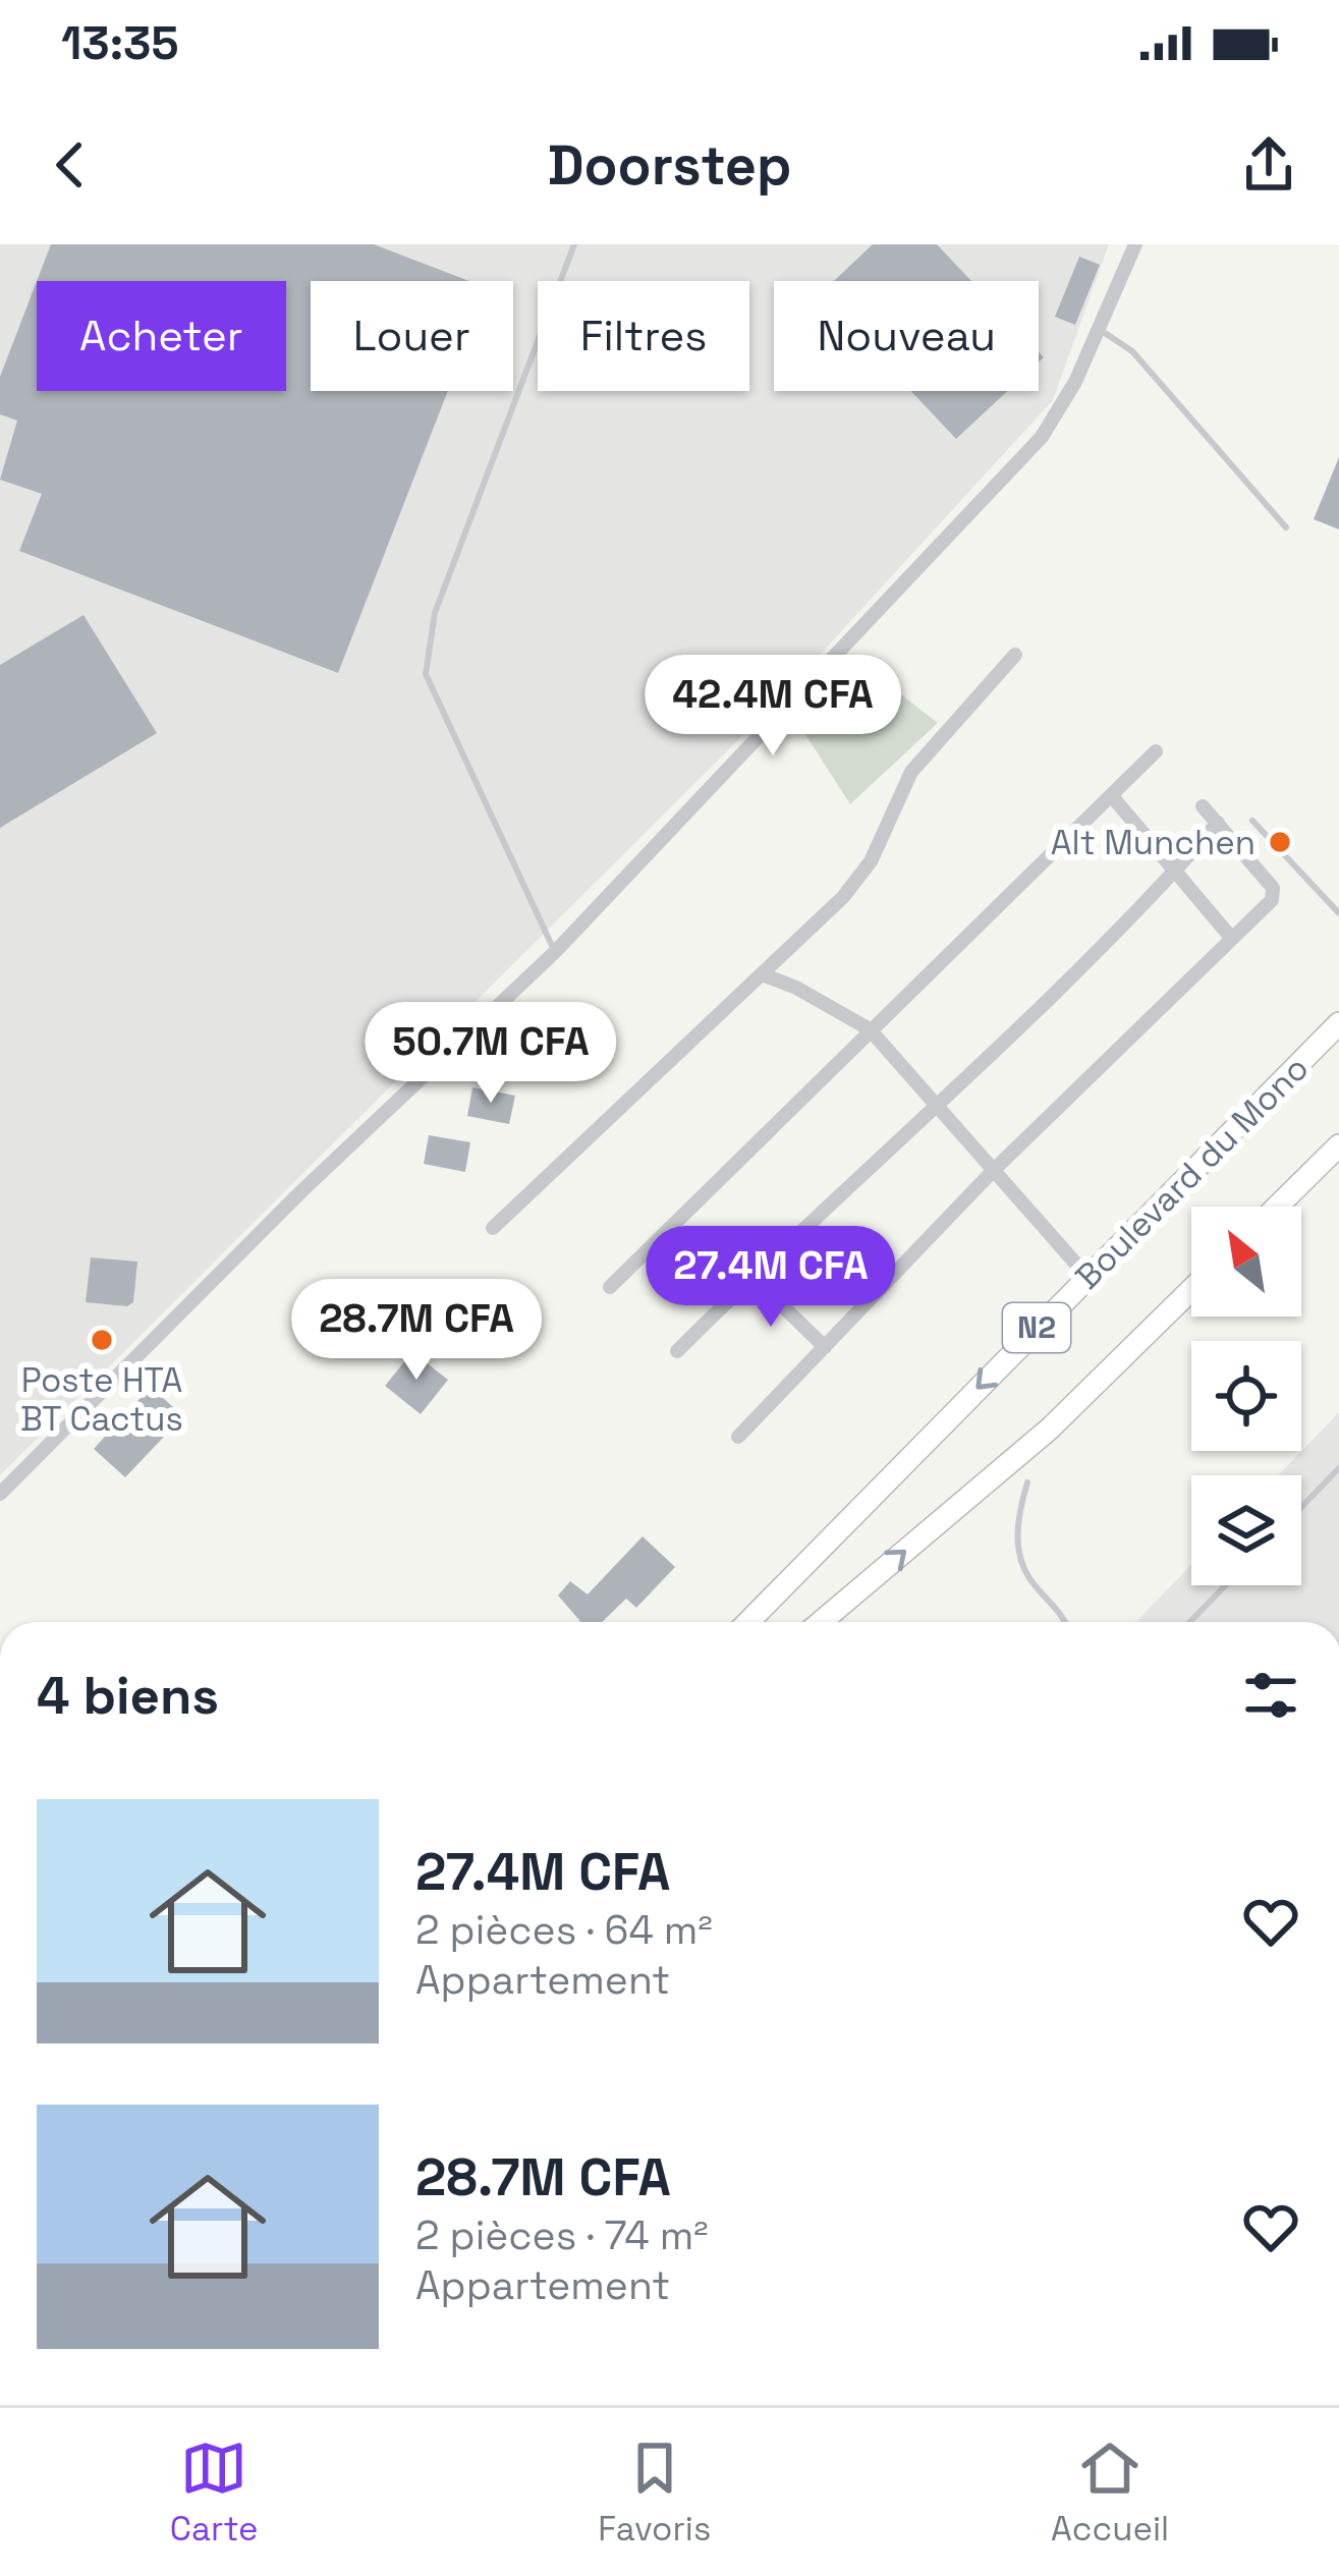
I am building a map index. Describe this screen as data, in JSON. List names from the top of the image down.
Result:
{
  "streets": {
    "highway": ["Boulevard du Mono", "N2"]
  },
  "places": ["Alt Munchen", "Poste HTA BT Cactus"],
  "north": "top left",
  "page": {
    "status": "13:35",
    "header": "Doorstep",
    "chip": [
      "Acheter",
      "Louer",
      "Filtres",
      "Nouveau"
    ],
    "price": [
      "42.4M CFA",
      "50.7M CFA",
      "27.4M CFA",
      "28.7M CFA"
    ],
    "heading": "4 biens",
    "list": [
      {
        "name": "27.4M CFA",
        "note": "2 pièces · 64 m² · Appartement"
      },
      {
        "name": "28.7M CFA",
        "note": "2 pièces · 74 m² · Appartement"
      }
    ],
    "tabs": ["Carte", "Favoris", "Accueil"]
  }
}
